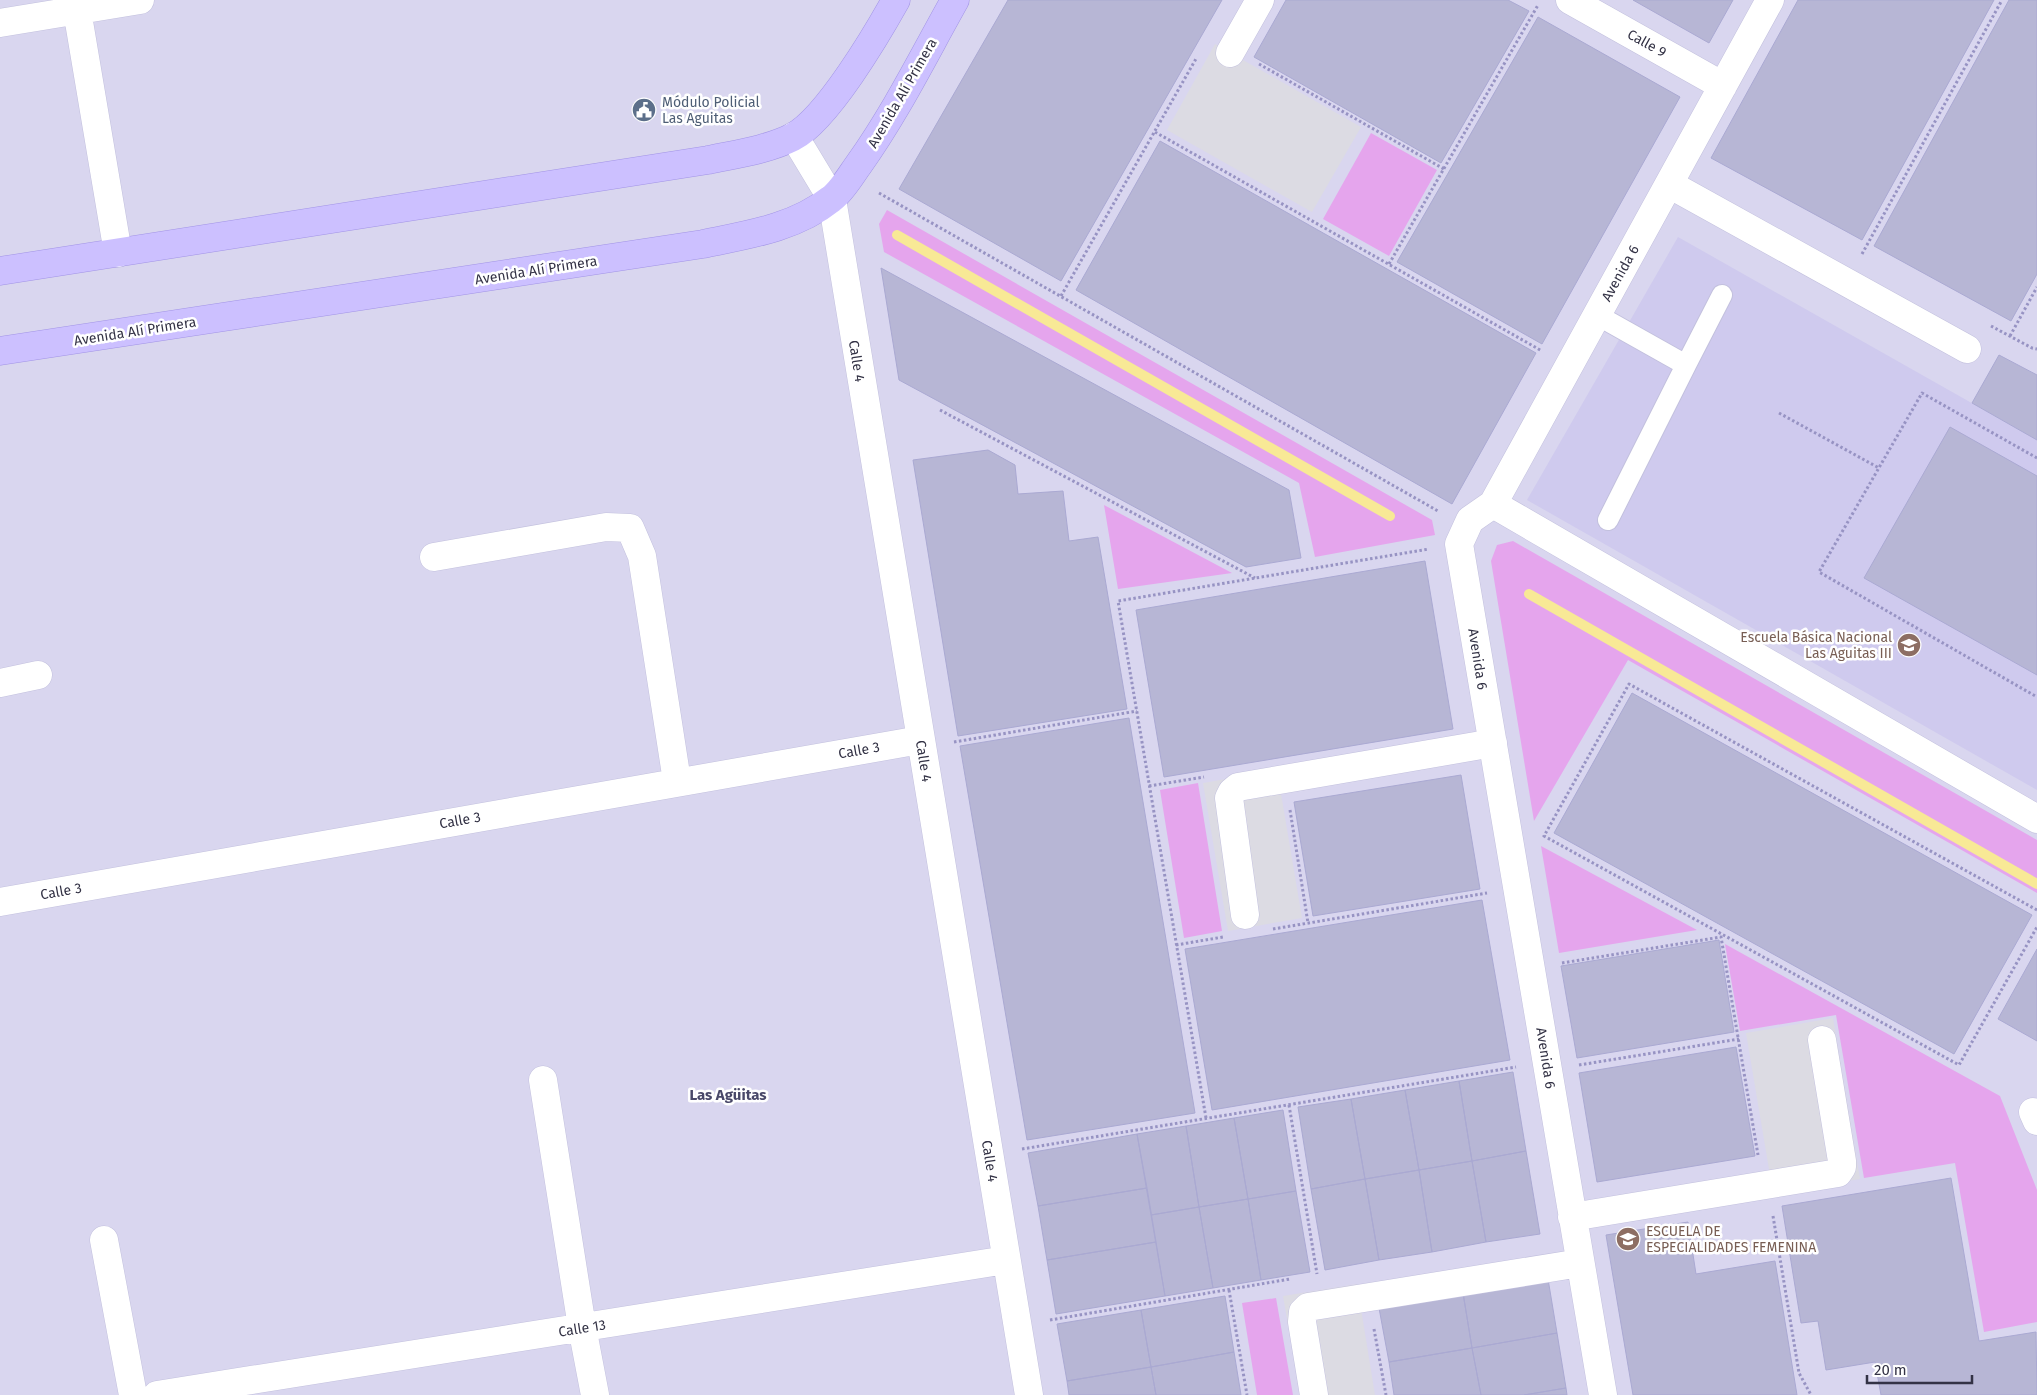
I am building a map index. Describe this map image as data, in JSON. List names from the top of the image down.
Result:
{
  "streets": {
    "main road": ["Avenida Alí Primera"],
    "street": [
      "Calle 9",
      "Avenida 6",
      "Calle 4",
      "Calle 3",
      "Calle 13"
    ]
  },
  "crossings": [
    ["Calle 9", "Avenida 6"],
    ["Avenida Alí Primera", "Calle 4"],
    ["Calle 4", "Calle 3"],
    ["Calle 4", "Calle 13"]
  ],
  "districts": ["Las Agüitas"],
  "places": {
    "public building": ["Módulo Policial Las Aguitas"],
    "school or university": ["Escuela Básica Nacional Las Aguitas III", "ESCUELA DE ESPECIALIDADES FEMENINA"]
  },
  "scale_bar": "20 m"
}
